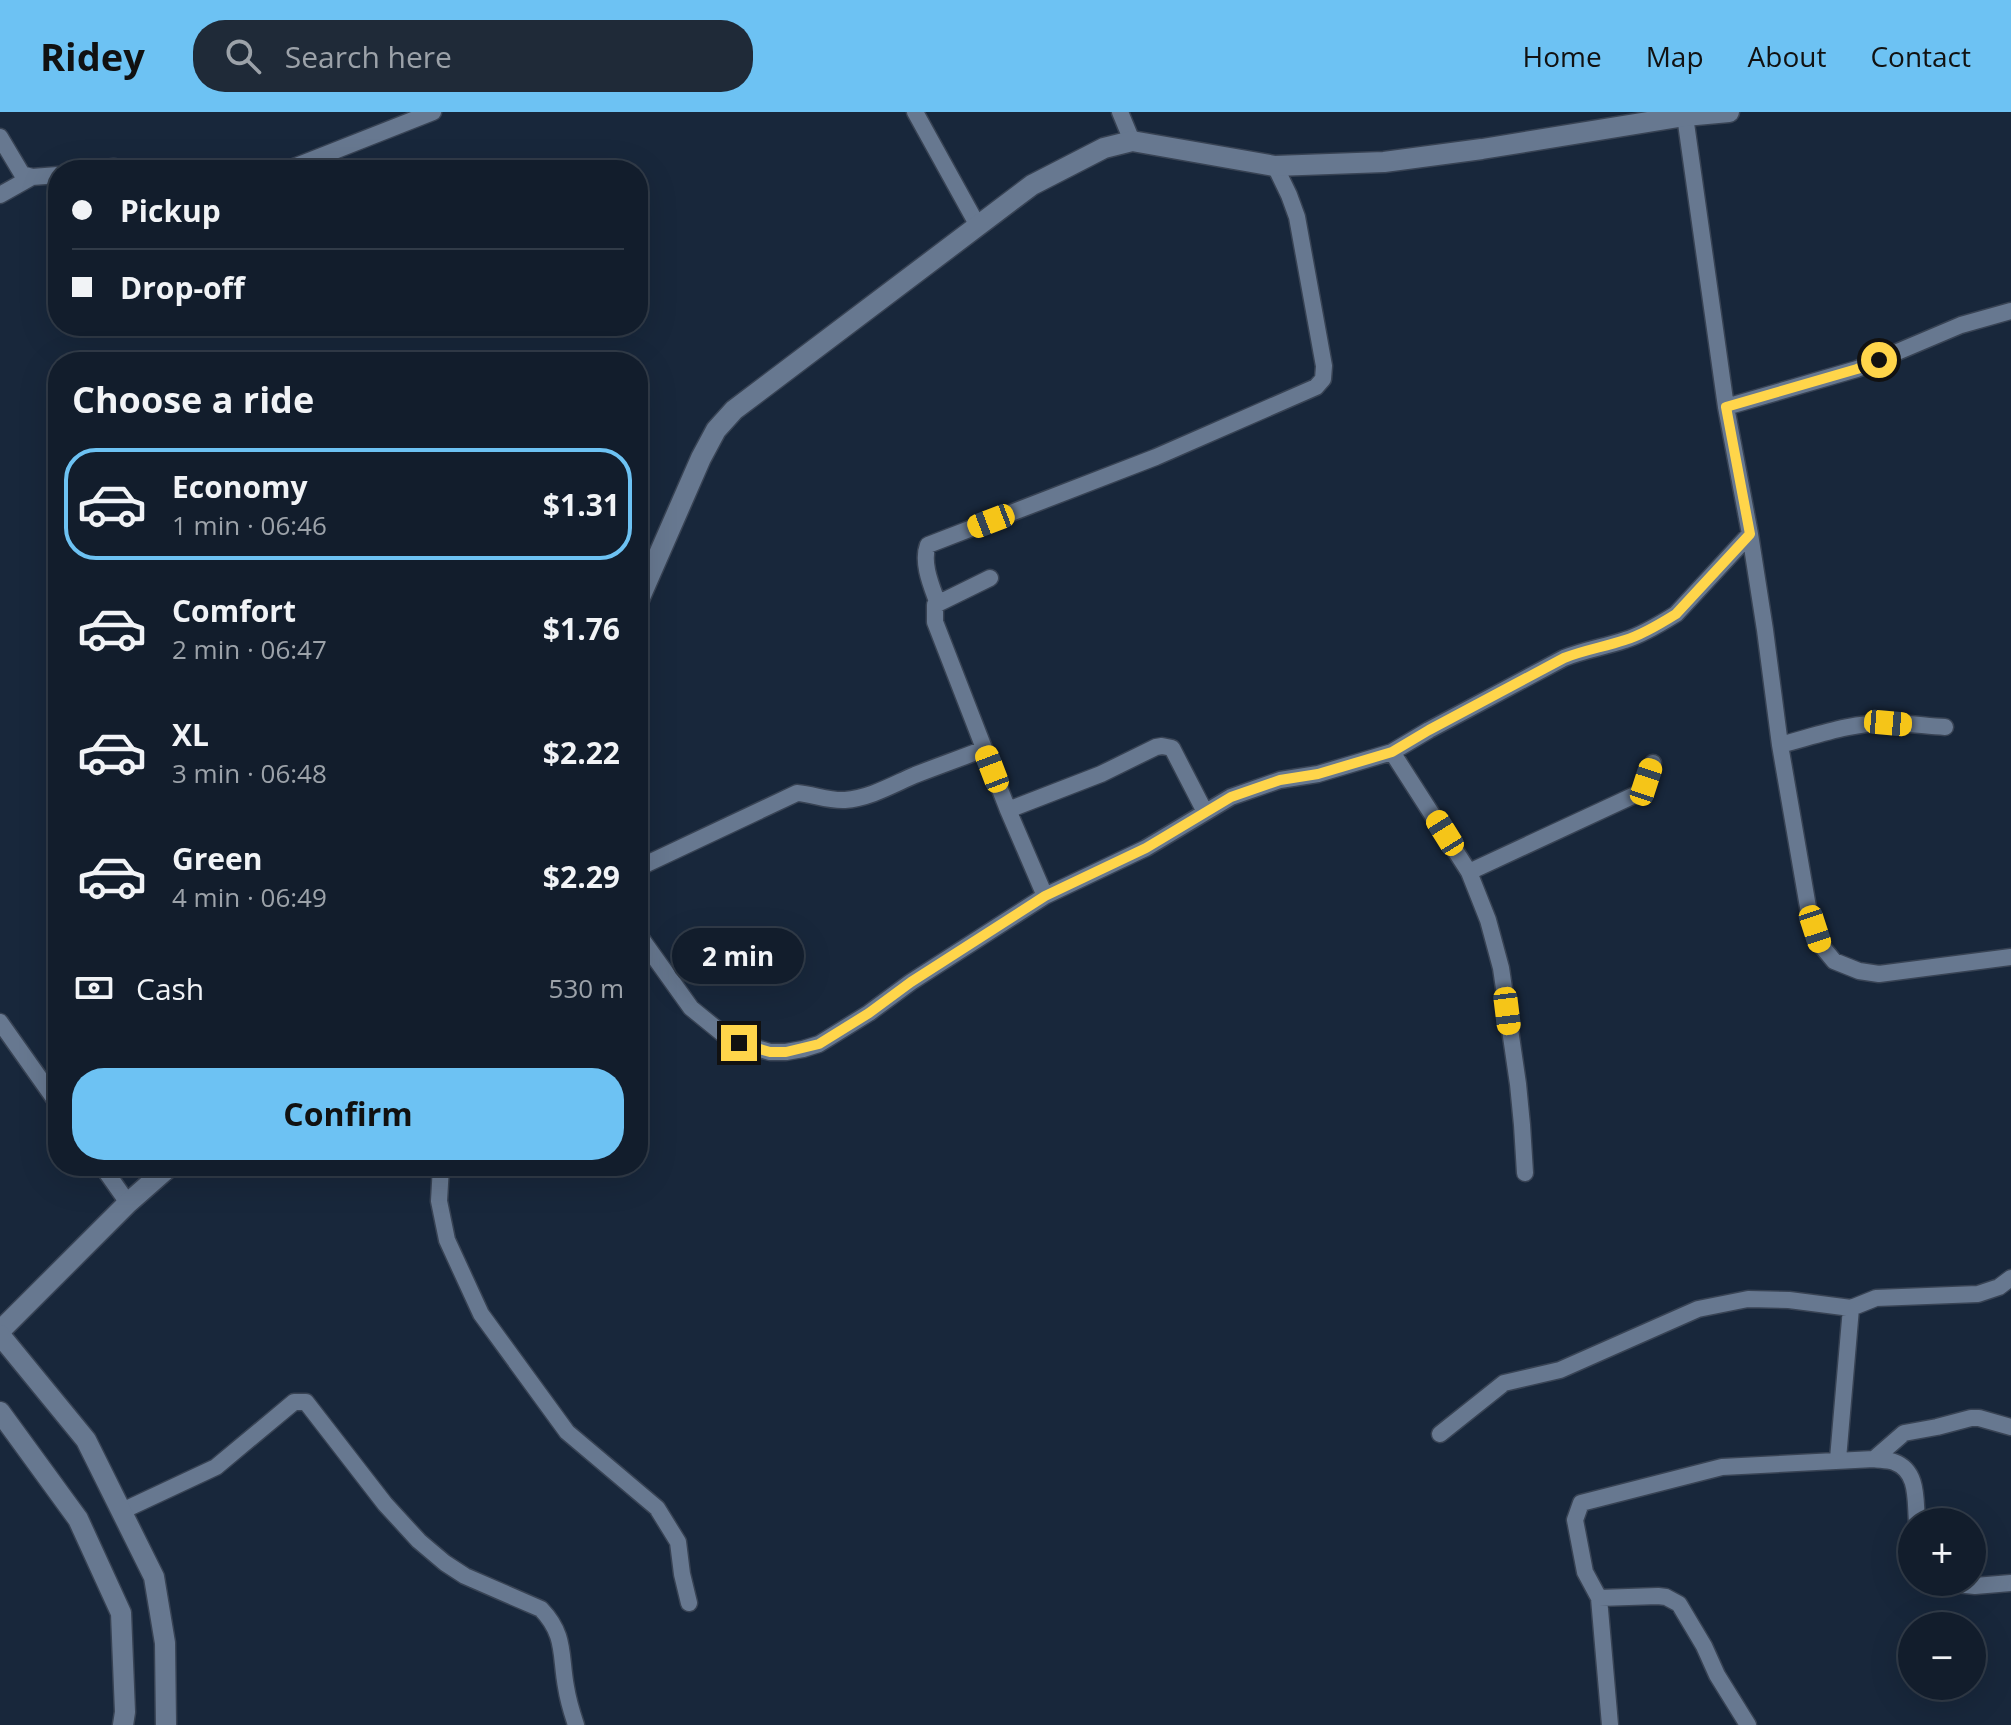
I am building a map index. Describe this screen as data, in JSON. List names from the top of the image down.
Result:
{
  "page": {
    "header": "Ridey",
    "search": "Search here",
    "nav": [
      "Home",
      "Map",
      "About",
      "Contact"
    ],
    "banner": ["Pickup", "Drop-off"],
    "heading": "Choose a ride",
    "list": [
      {
        "name": "Economy",
        "note": "1 min · 06:46",
        "value": "$1.31"
      },
      {
        "name": "Comfort",
        "note": "2 min · 06:47",
        "value": "$1.76"
      },
      {
        "name": "XL",
        "note": "3 min · 06:48",
        "value": "$2.22"
      },
      {
        "name": "Green",
        "note": "4 min · 06:49",
        "value": "$2.29"
      }
    ],
    "bubble": "2 min",
    "pay": ["Cash", "530 m"],
    "buttons": "Confirm",
    "map_buttons": ["+", "−"]
  }
}
